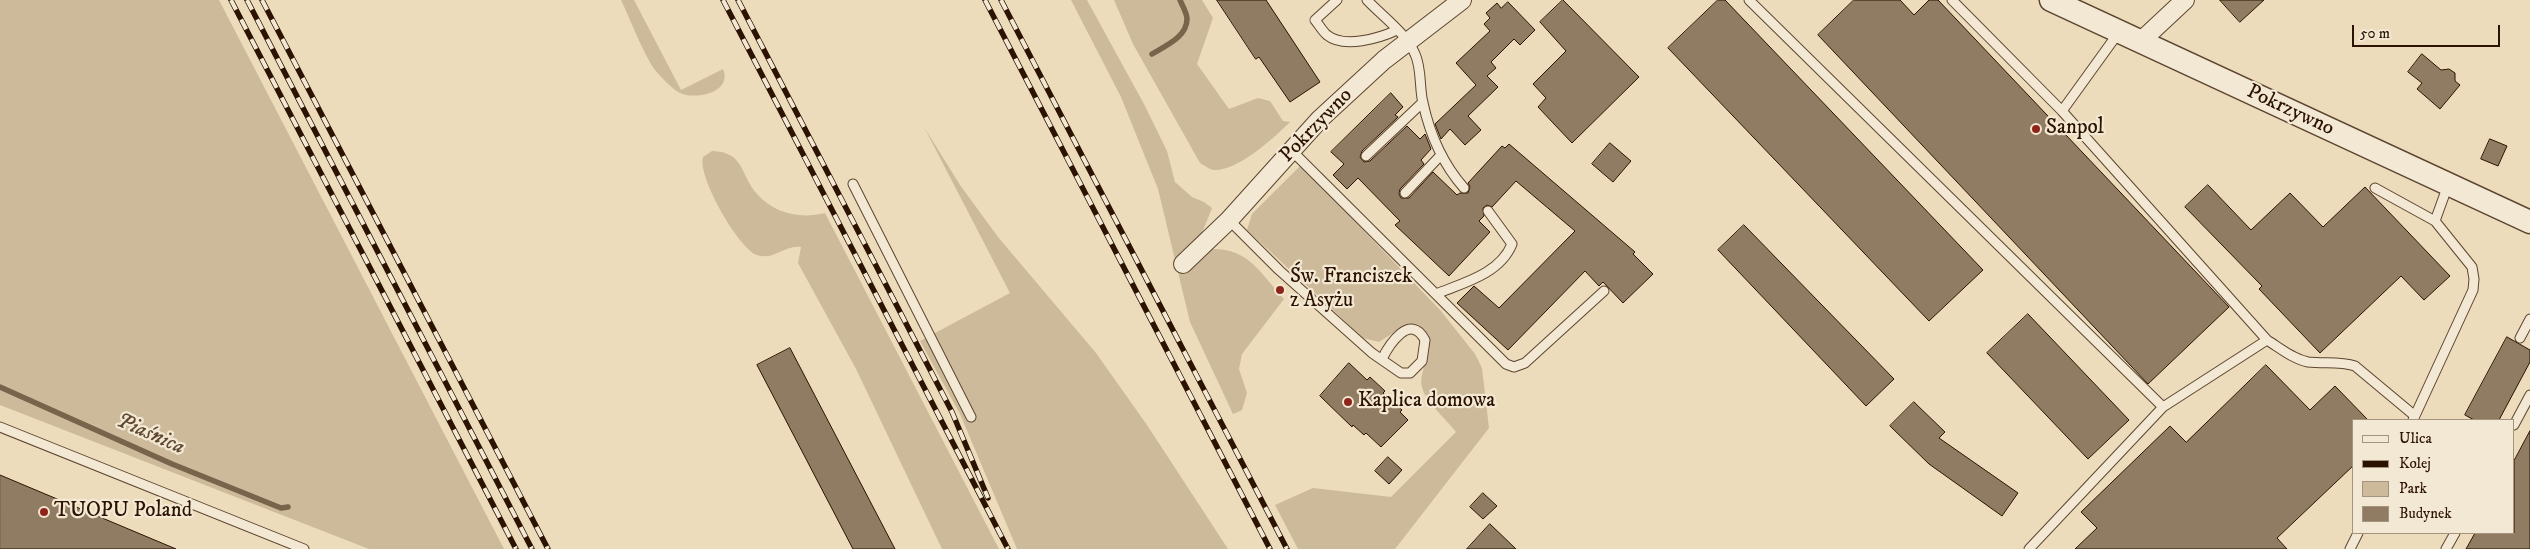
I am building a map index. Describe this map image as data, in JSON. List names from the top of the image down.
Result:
{
  "streets": {
    "street": ["Pokrzywno"]
  },
  "water": ["Piaśnica"],
  "places": [
    "Sanpol",
    "Św. Franciszek z Asyżu",
    "Kaplica domowa",
    "TUOPU Poland"
  ],
  "legend": [
    "Ulica",
    "Kolej",
    "Park",
    "Budynek"
  ],
  "scale_bar": "50 m"
}
